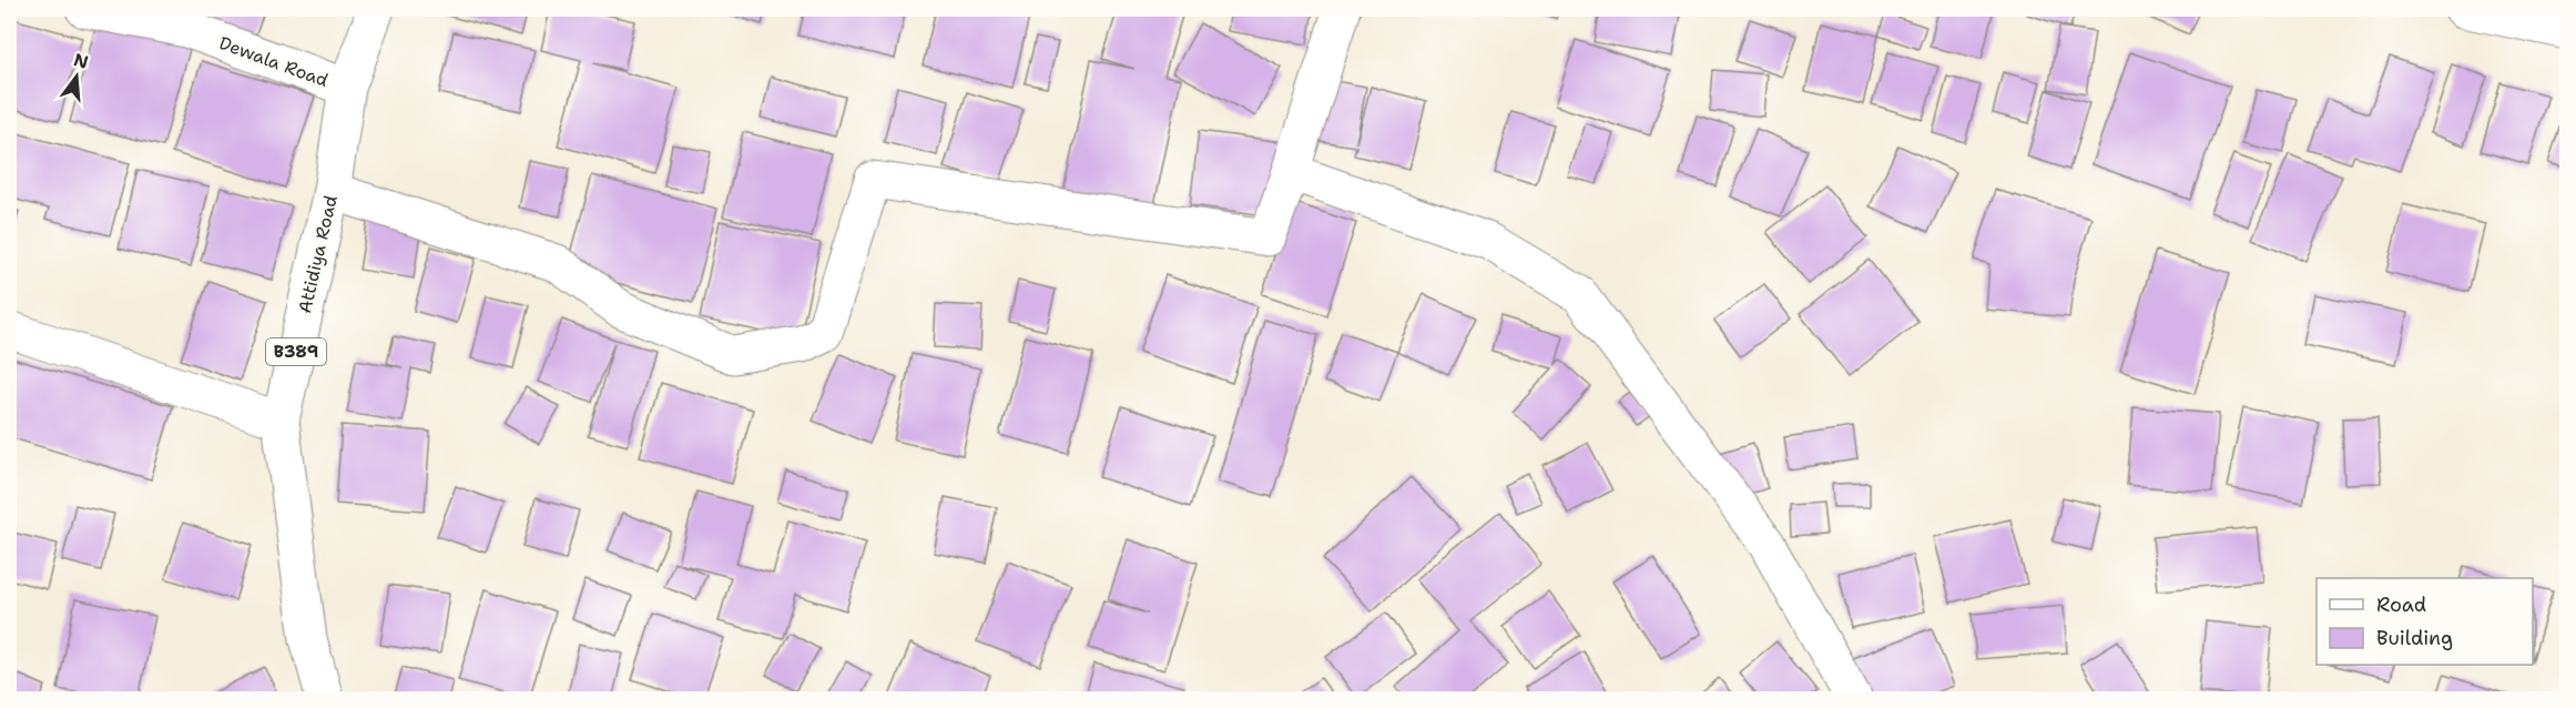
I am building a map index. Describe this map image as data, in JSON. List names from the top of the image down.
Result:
{
  "streets": {
    "street": ["Dewala Road", "Attidiya Road", "B389"]
  },
  "crossings": [
    ["Dewala Road", "Attidiya Road"]
  ],
  "legend": ["Road", "Building"],
  "north": "top"
}
